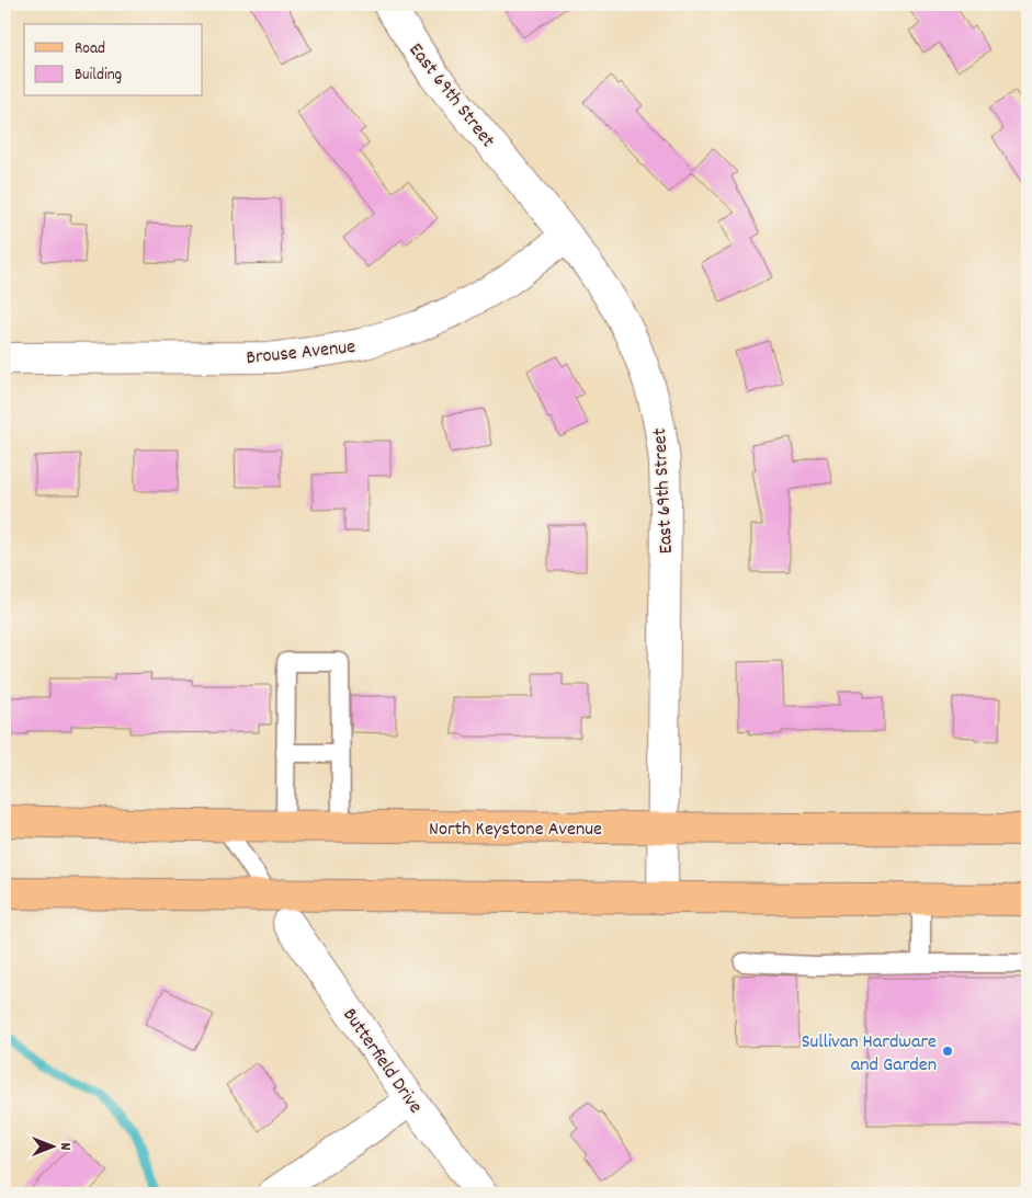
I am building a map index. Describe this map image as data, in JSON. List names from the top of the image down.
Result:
{
  "streets": {
    "main road": ["North Keystone Avenue"],
    "street": ["East 69th Street", "Brouse Avenue", "Butterfield Drive"]
  },
  "crossings": [
    ["East 69th Street", "Brouse Avenue"],
    ["East 69th Street", "North Keystone Avenue"]
  ],
  "places": ["Sullivan Hardware and Garden"],
  "legend": ["Road", "Building"],
  "north": "right"
}
